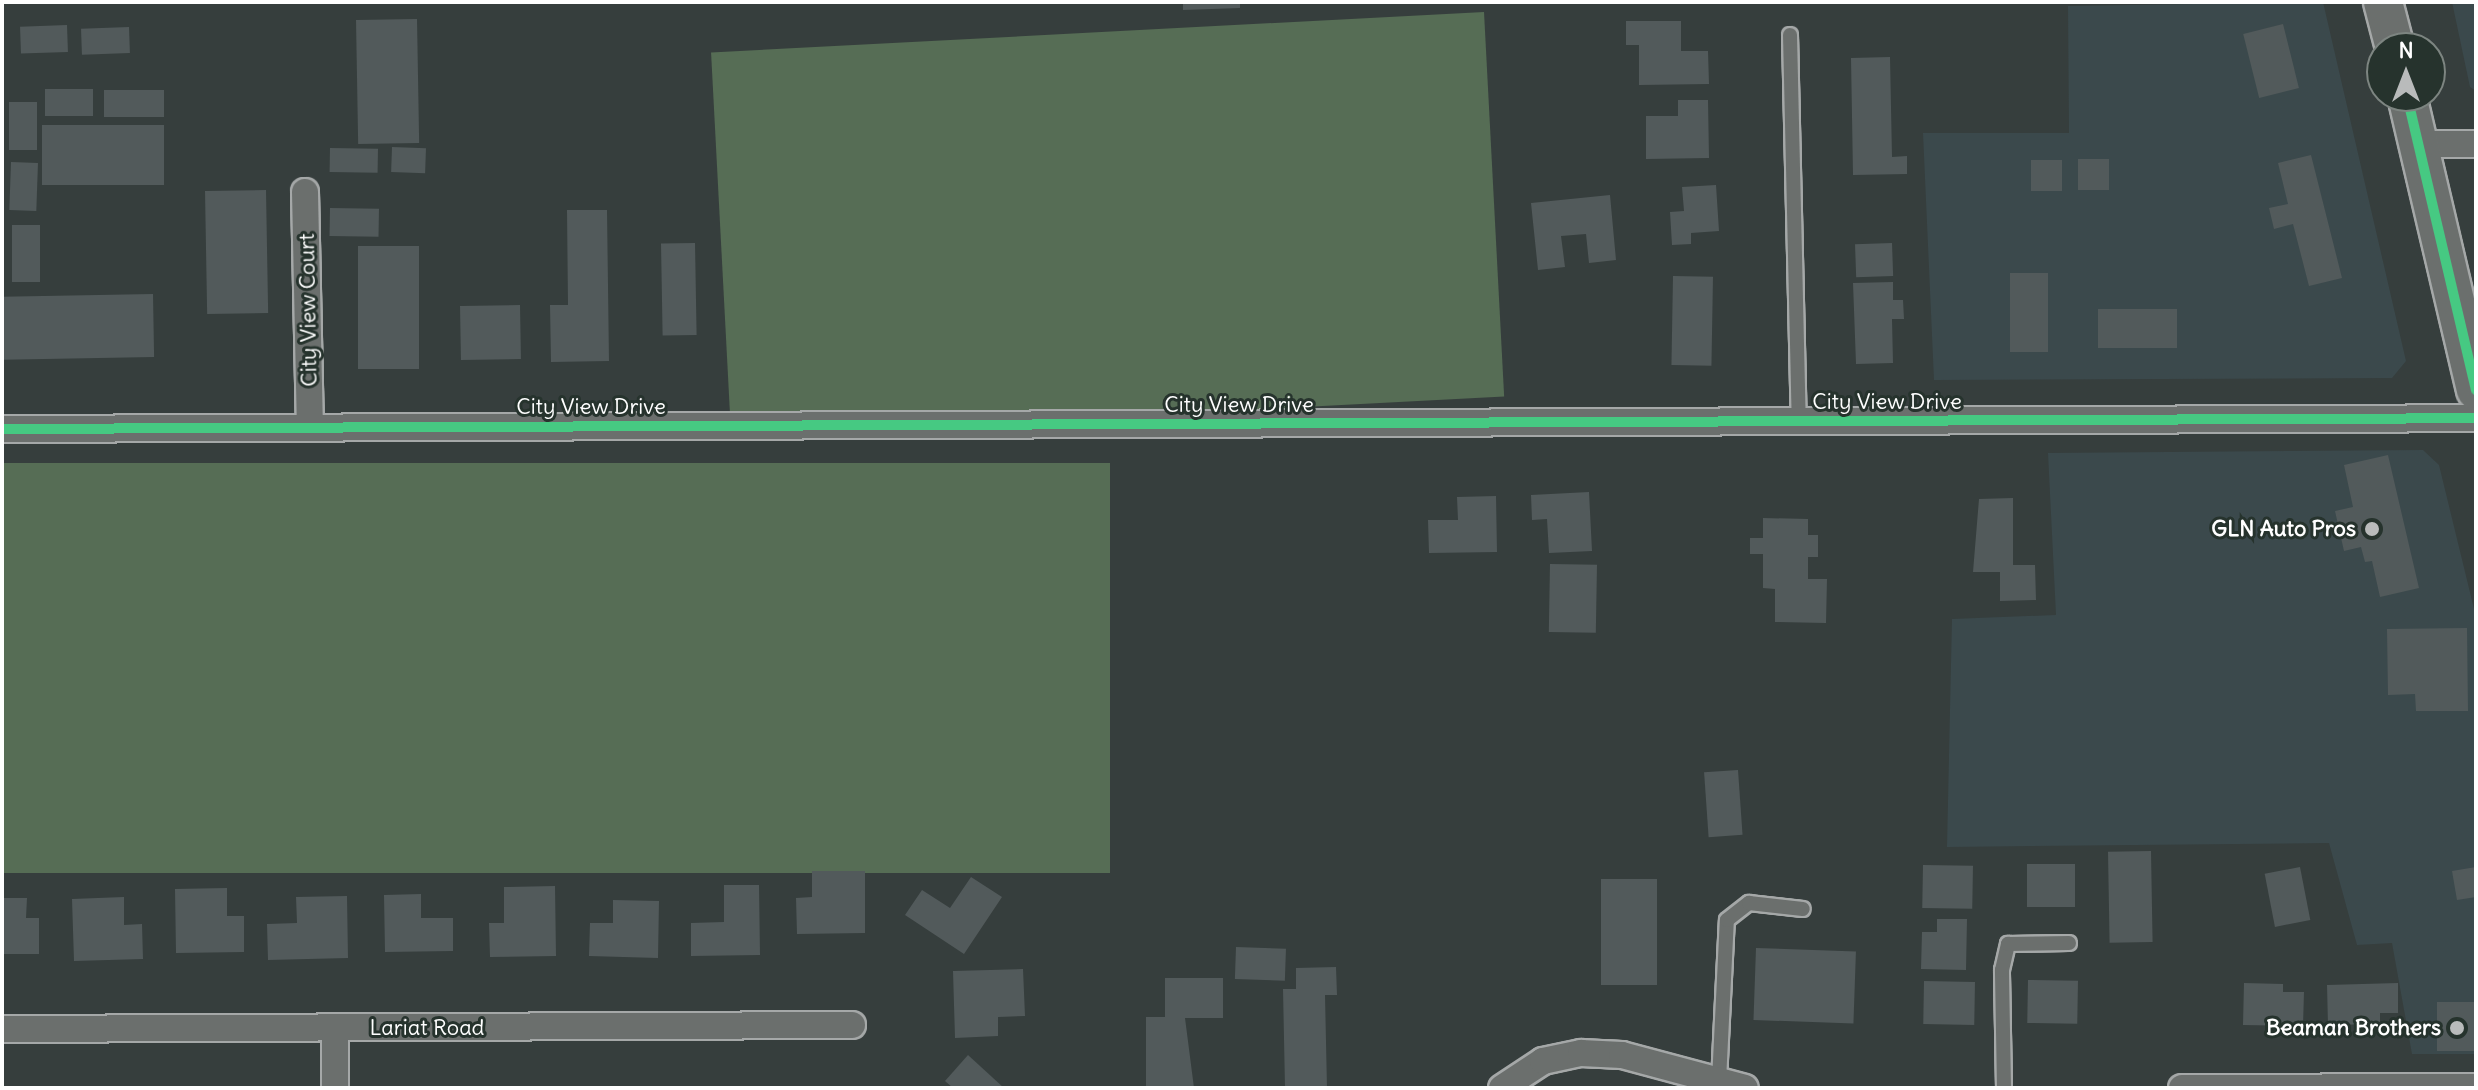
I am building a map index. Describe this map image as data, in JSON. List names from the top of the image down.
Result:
{
  "streets": {
    "street": ["City View Court", "City View Drive", "Lariat Road"]
  },
  "crossings": [
    ["City View Court", "City View Drive"]
  ],
  "places": ["GLN Auto Pros", "Beaman Brothers"],
  "north": "top"
}
